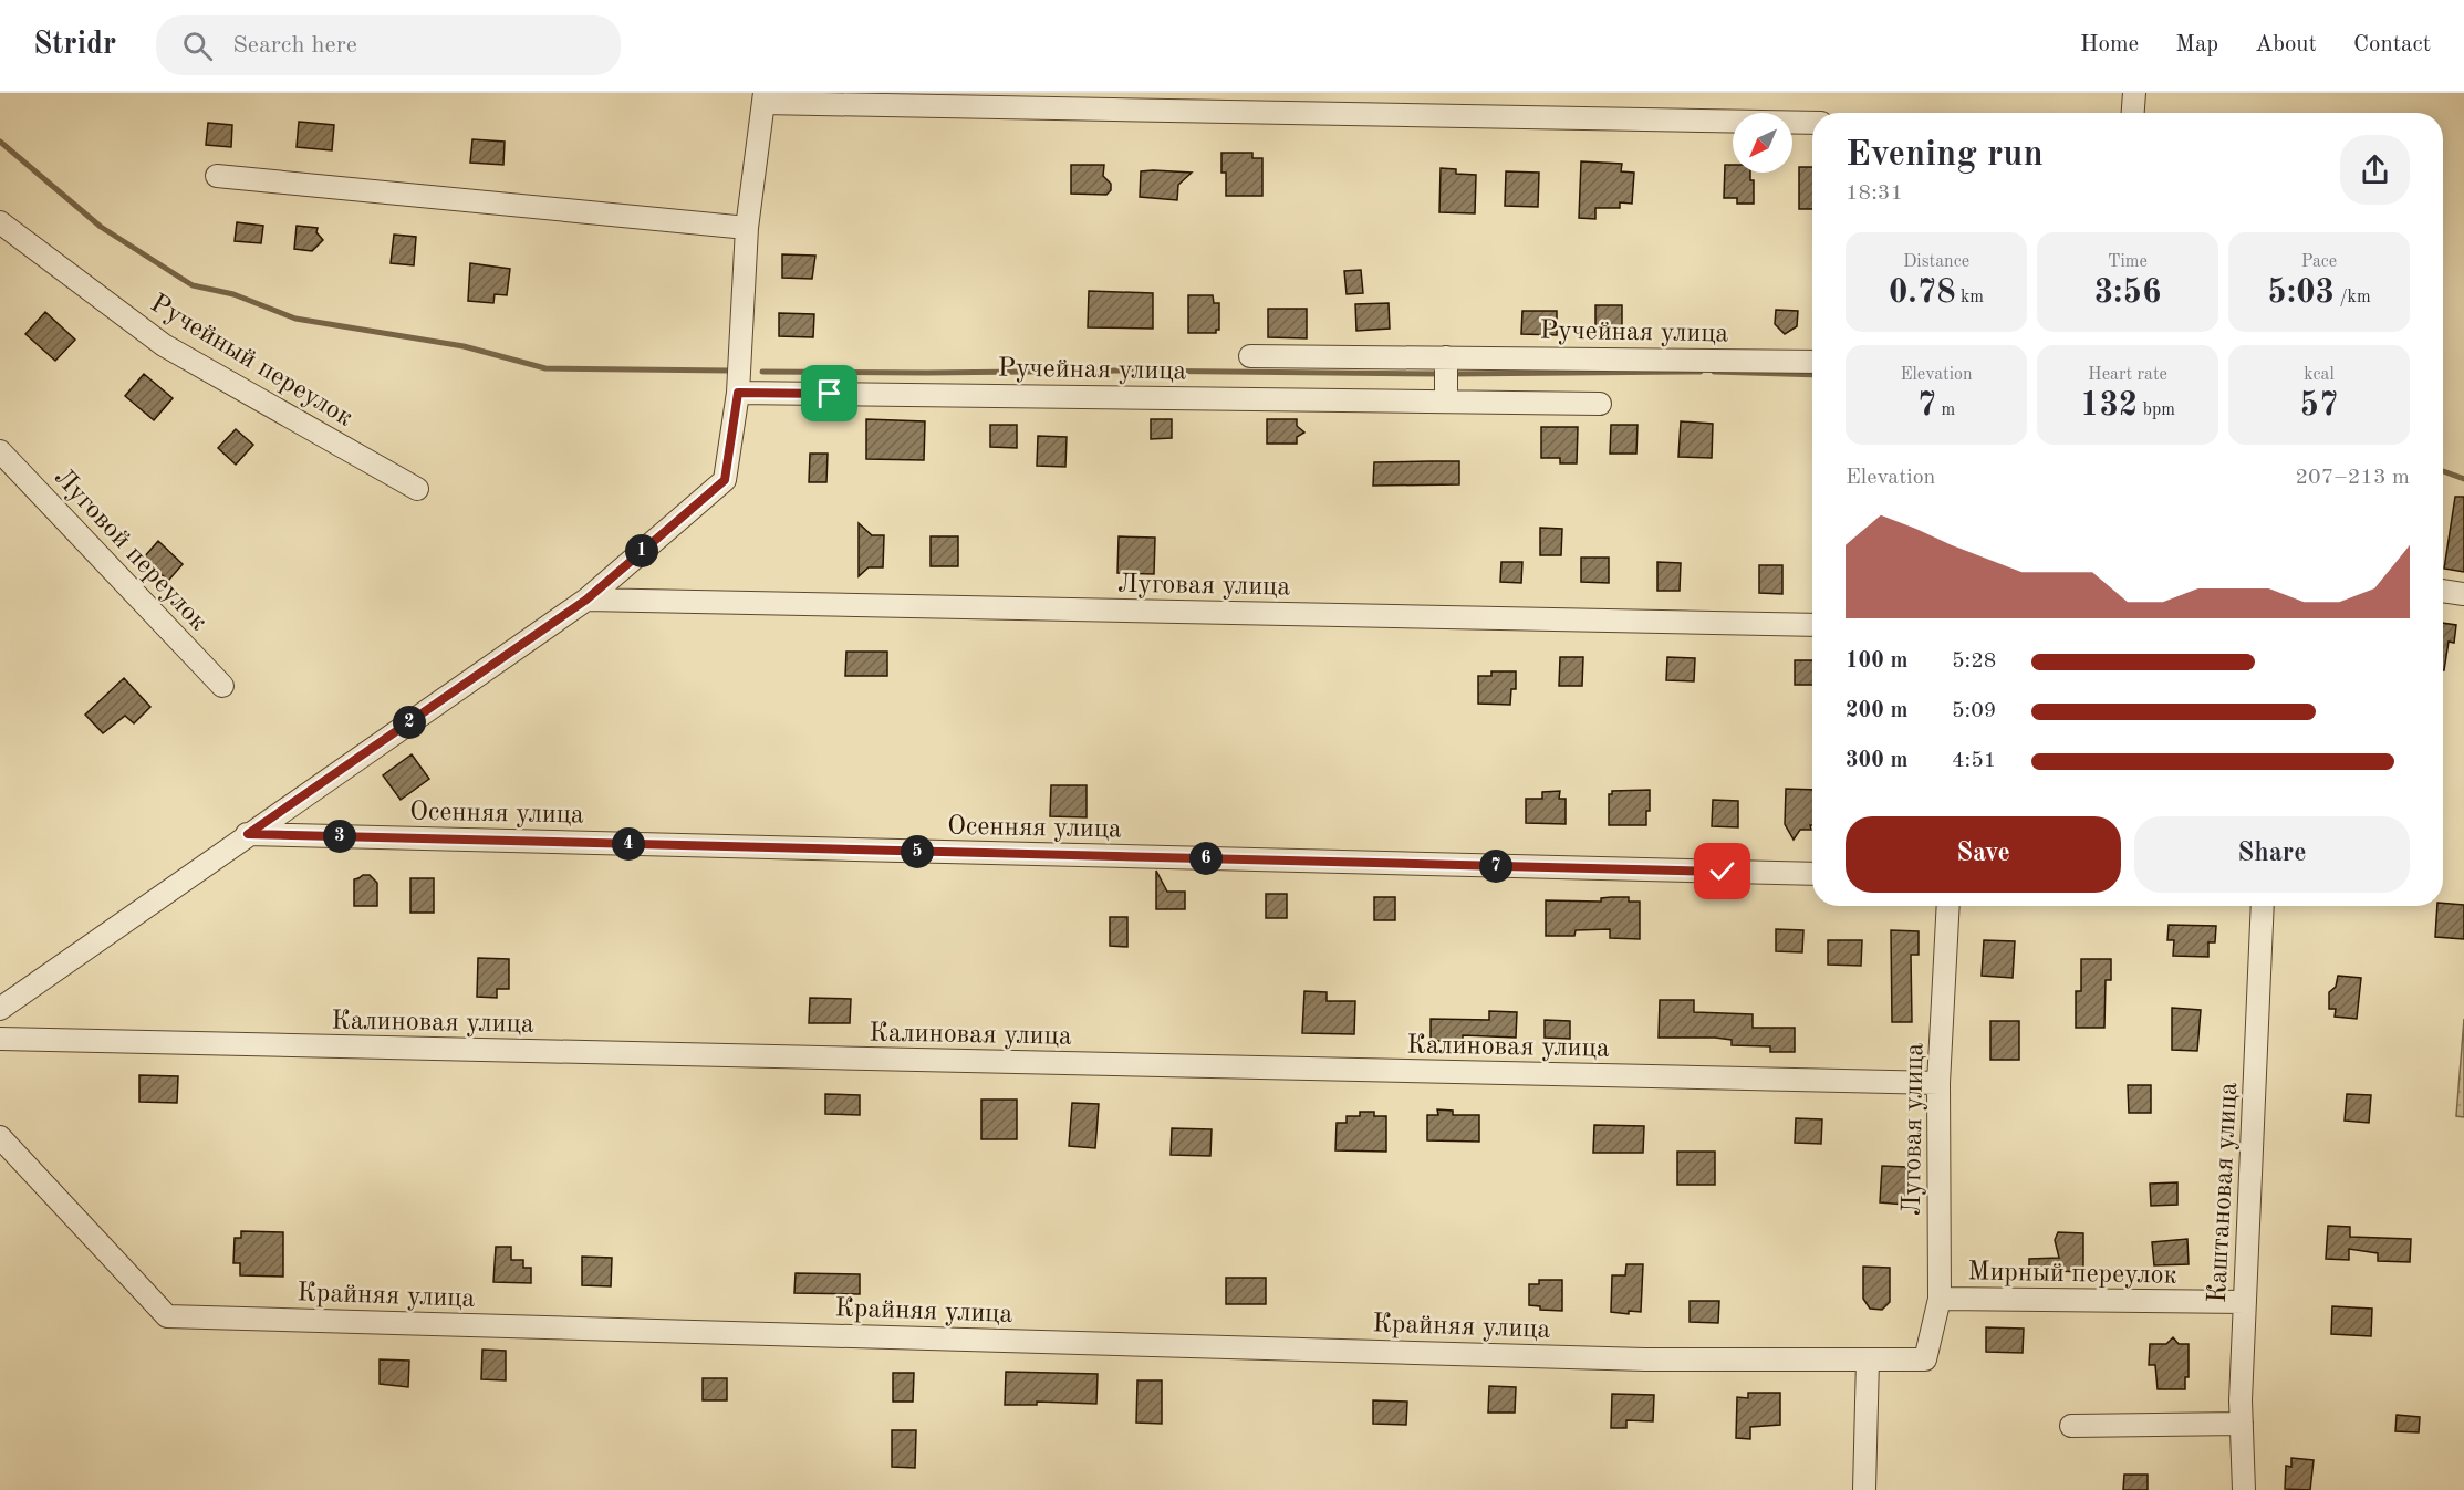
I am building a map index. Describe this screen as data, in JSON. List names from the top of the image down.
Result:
{
  "streets": {
    "street": [
      "Ручейная улица",
      "Ручейный переулок",
      "Луговой переулок",
      "Луговая улица",
      "Осенняя улица",
      "Калиновая улица",
      "Каштановая улица",
      "Мирный переулок",
      "Крайняя улица"
    ]
  },
  "crossings": [
    ["Луговая улица", "Калиновая улица"],
    ["Луговая улица", "Мирный переулок"],
    ["Луговая улица", "Крайняя улица"],
    ["Каштановая улица", "Мирный переулок"]
  ],
  "north": "bottom left",
  "page": {
    "header": "Stridr",
    "search": "Search here",
    "nav": [
      "Home",
      "Map",
      "About",
      "Contact"
    ],
    "heading": ["Evening run", "18:31"],
    "stats": [
      ["Distance", "0.78 km"],
      ["Time", "3:56"],
      ["Pace", "5:03 /km"],
      ["Elevation", "7 m"],
      ["Heart rate", "132 bpm"],
      ["kcal", "57"]
    ],
    "chart": ["Elevation", "207–213 m"],
    "pins": [
      "1",
      "2",
      "3",
      "4",
      "5",
      "6",
      "7"
    ],
    "list": [
      {
        "name": "100 m",
        "note": "5:28"
      },
      {
        "name": "200 m",
        "note": "5:09"
      },
      {
        "name": "300 m",
        "note": "4:51"
      }
    ],
    "buttons": ["Save", "Share"]
  }
}
